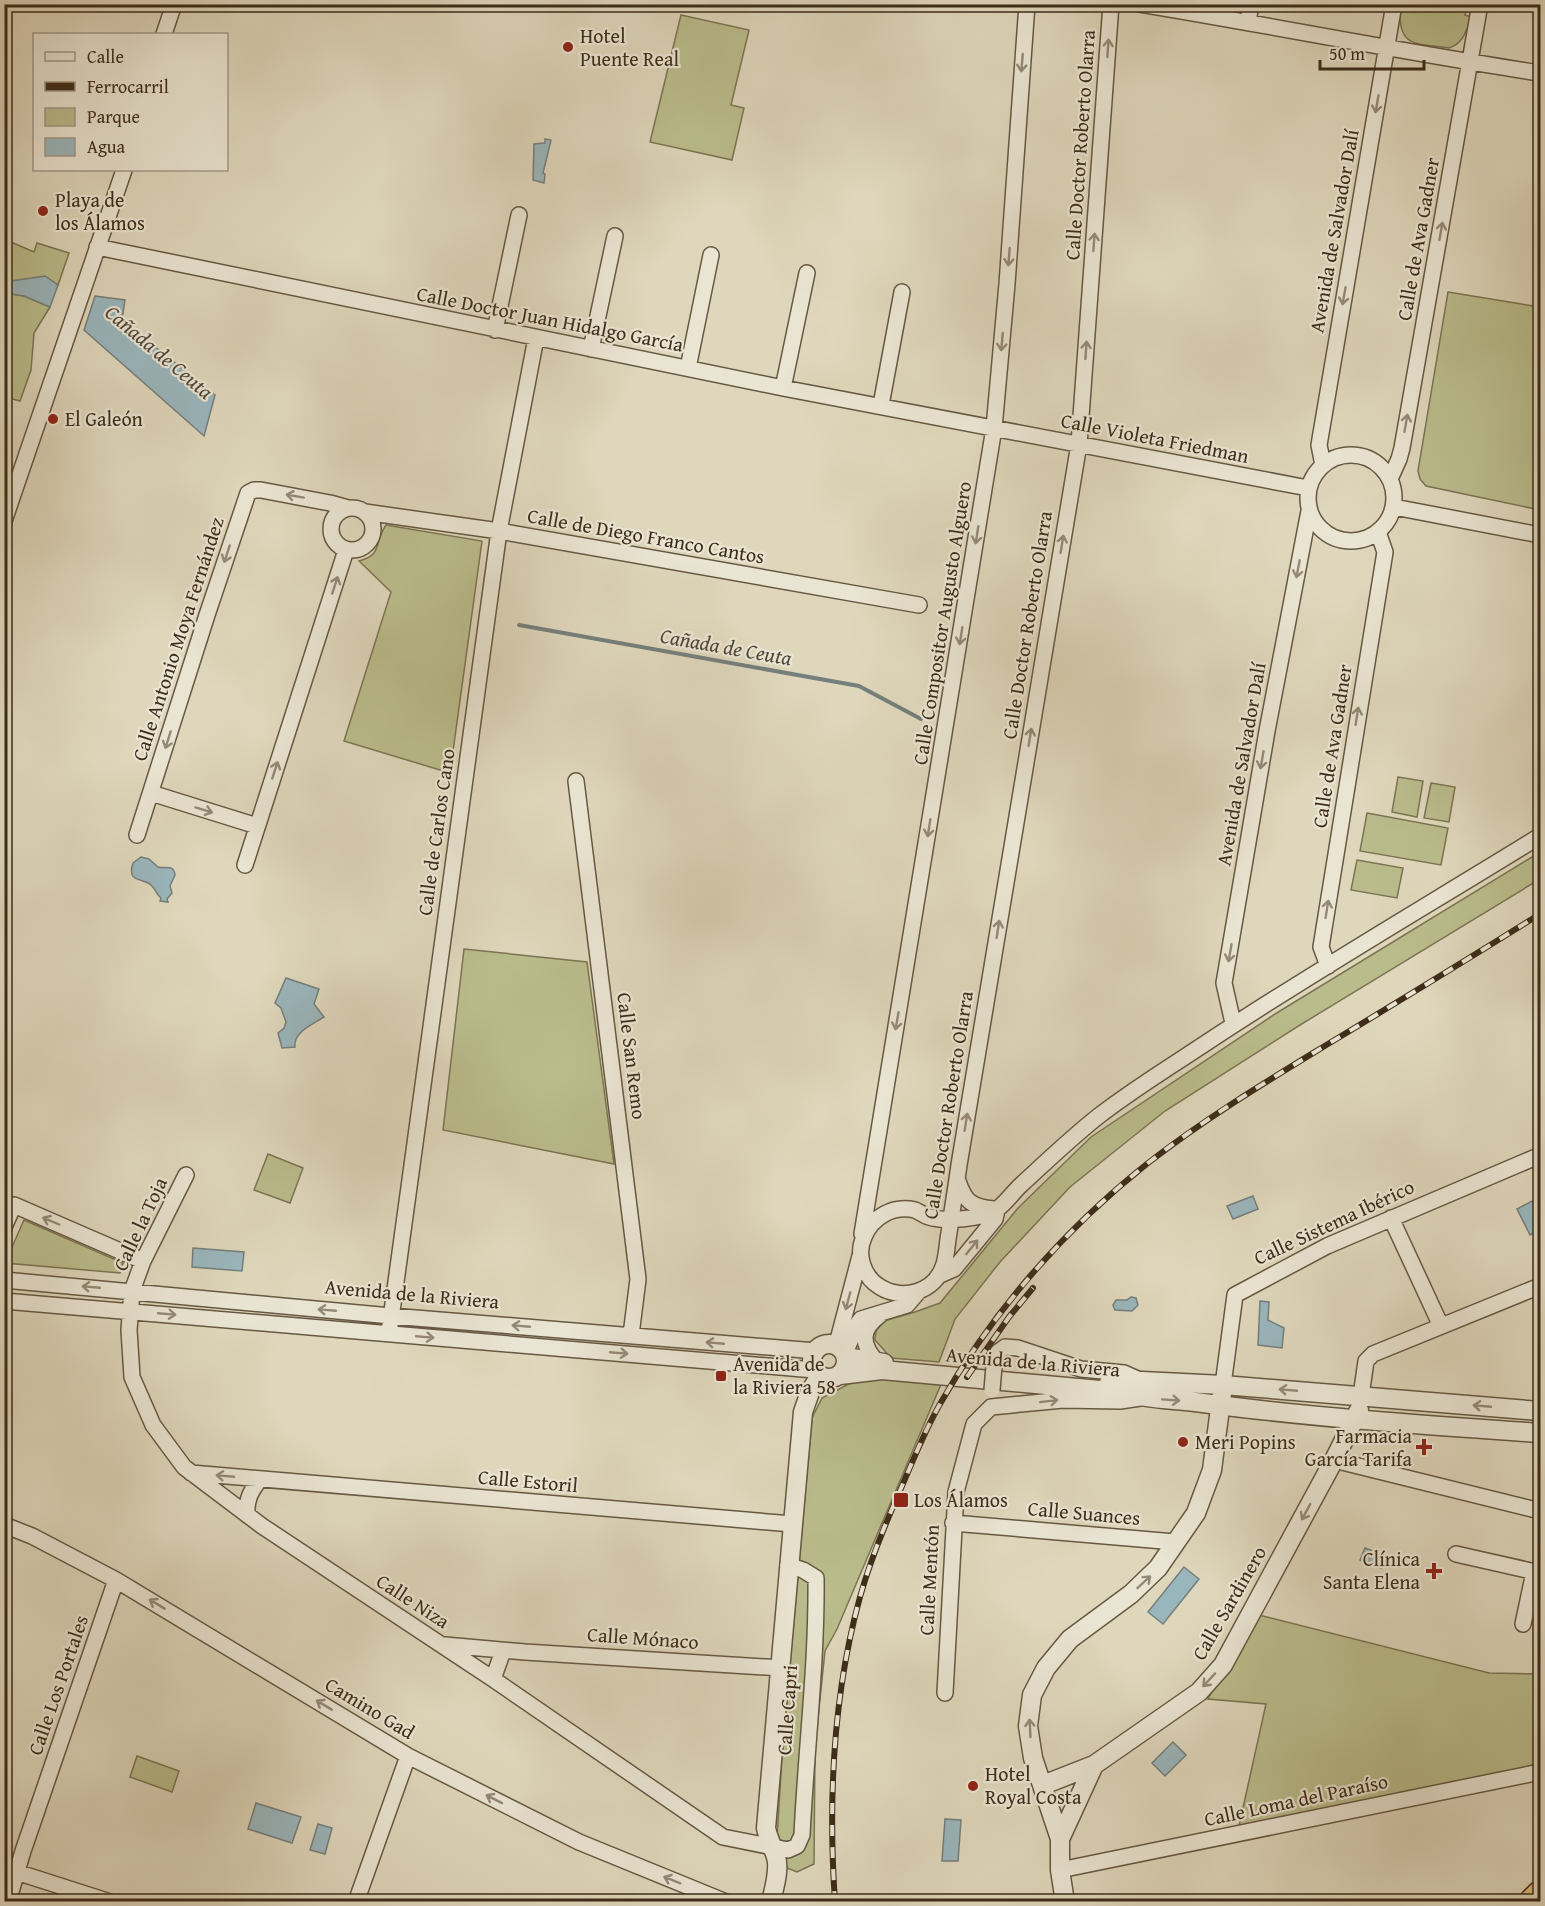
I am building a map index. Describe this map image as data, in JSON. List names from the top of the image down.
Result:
{
  "streets": {
    "street": [
      "Calle Doctor Roberto Olarra",
      "Avenida de Salvador Dalí",
      "Calle de Ava Gadner",
      "Calle Doctor Juan Hidalgo García",
      "Calle Violeta Friedman",
      "Calle de Diego Franco Cantos",
      "Calle Compositor Augusto Alguero",
      "Calle Antonio Moya Fernández",
      "Calle de Carlos Cano",
      "Calle San Remo",
      "Calle Sistema Ibérico",
      "Calle la Toja",
      "Avenida de la Riviera",
      "Calle Estoril",
      "Calle Suances",
      "Calle Mentón",
      "Calle Niza",
      "Calle Sardinero",
      "Calle Mónaco",
      "Calle Los Portales",
      "Camino Gad",
      "Calle Capri",
      "Calle Loma del Paraíso"
    ]
  },
  "crossings": [
    ["Calle Doctor Roberto Olarra", "Calle Violeta Friedman"],
    ["Calle Doctor Roberto Olarra", "Calle Compositor Augusto Alguero"],
    ["Avenida de Salvador Dalí", "Calle de Ava Gadner"],
    ["Avenida de Salvador Dalí", "Calle Violeta Friedman"],
    ["Calle de Ava Gadner", "Calle Violeta Friedman"],
    ["Calle Doctor Juan Hidalgo García", "Calle Violeta Friedman"],
    ["Calle Doctor Juan Hidalgo García", "Calle Compositor Augusto Alguero"],
    ["Calle Doctor Juan Hidalgo García", "Calle de Carlos Cano"],
    ["Calle Violeta Friedman", "Calle Compositor Augusto Alguero"],
    ["Calle de Diego Franco Cantos", "Calle Antonio Moya Fernández"],
    ["Calle de Diego Franco Cantos", "Calle de Carlos Cano"],
    ["Calle Compositor Augusto Alguero", "Avenida de la Riviera"],
    ["Calle Compositor Augusto Alguero", "Calle Capri"],
    ["Calle de Carlos Cano", "Avenida de la Riviera"],
    ["Calle San Remo", "Avenida de la Riviera"],
    ["Calle Sistema Ibérico", "Avenida de la Riviera"],
    ["Calle la Toja", "Avenida de la Riviera"],
    ["Calle la Toja", "Calle Niza"],
    ["Avenida de la Riviera", "Calle Niza"],
    ["Avenida de la Riviera", "Calle Sardinero"],
    ["Avenida de la Riviera", "Calle Capri"],
    ["Calle Estoril", "Calle Niza"],
    ["Calle Estoril", "Calle Capri"],
    ["Calle Suances", "Calle Mentón"],
    ["Calle Niza", "Calle Mónaco"],
    ["Calle Niza", "Calle Capri"],
    ["Calle Mónaco", "Calle Capri"],
    ["Calle Los Portales", "Camino Gad"]
  ],
  "one_way": [
    "Calle Doctor Roberto Olarra",
    "Avenida de Salvador Dalí",
    "Calle de Ava Gadner",
    "Calle Compositor Augusto Alguero",
    "Camino Gad"
  ],
  "water": ["Cañada de Ceuta"],
  "places": {
    "other": [
      "Hotel Puente Real",
      "Playa de los Álamos",
      "El Galeón",
      "Meri Popins",
      "Hotel Royal Costa"
    ],
    "transit": ["Avenida de la Riviera 58", "Los Álamos"],
    "health": ["Farmacia García Tarifa", "Clínica Santa Elena"]
  },
  "legend": [
    "Calle",
    "Ferrocarril",
    "Parque",
    "Agua"
  ],
  "scale_bar": "50 m"
}
